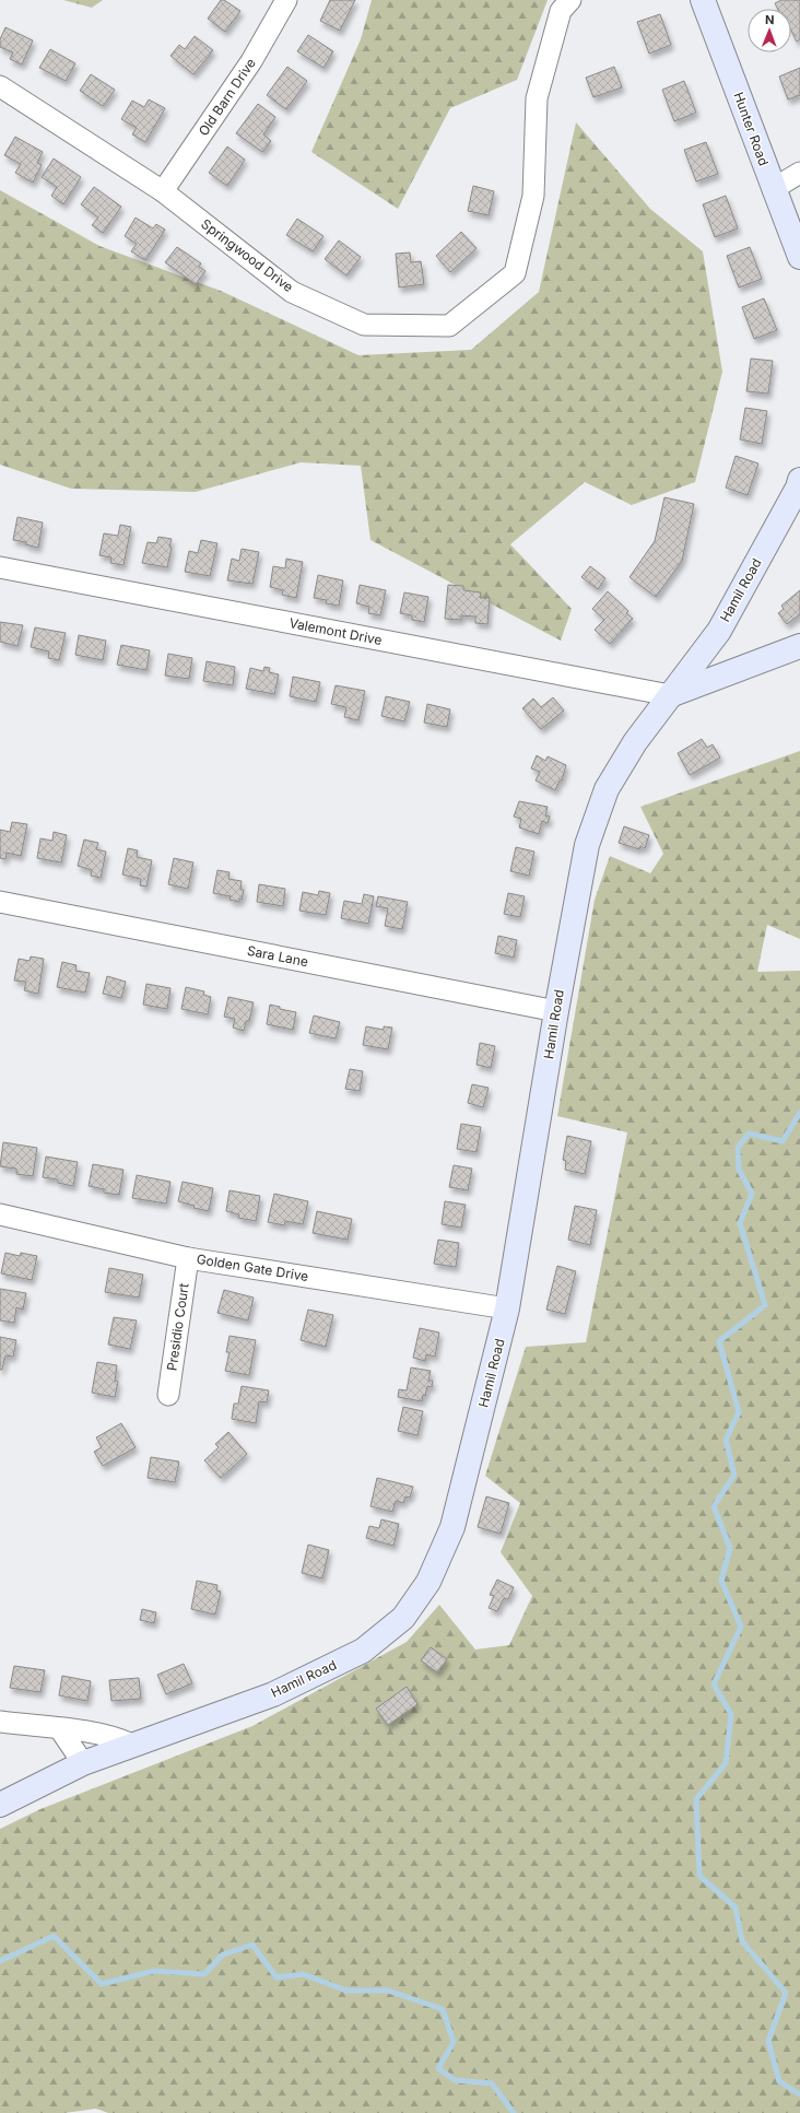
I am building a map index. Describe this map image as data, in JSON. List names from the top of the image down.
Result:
{
  "streets": {
    "street": [
      "Old Barn Drive",
      "Hunter Road",
      "Springwood Drive",
      "Hamil Road",
      "Valemont Drive",
      "Sara Lane",
      "Golden Gate Drive",
      "Presidio Court"
    ]
  },
  "crossings": [
    ["Old Barn Drive", "Springwood Drive"],
    ["Hamil Road", "Valemont Drive"],
    ["Hamil Road", "Sara Lane"],
    ["Hamil Road", "Golden Gate Drive"],
    ["Golden Gate Drive", "Presidio Court"]
  ],
  "north": "top"
}
